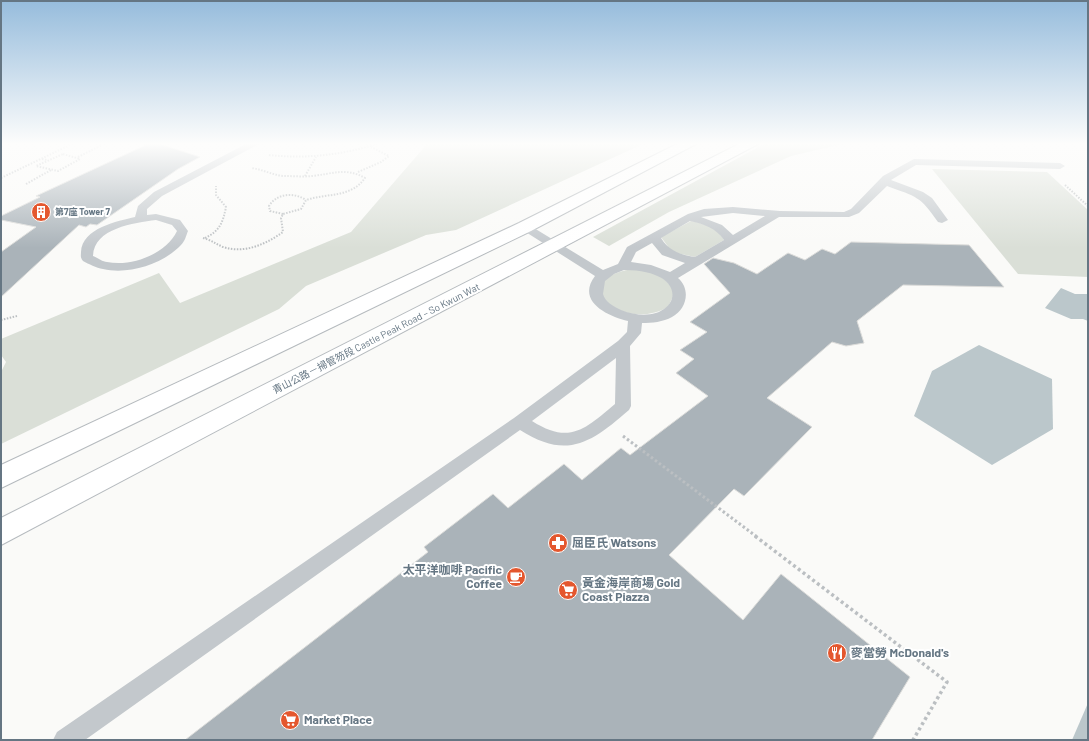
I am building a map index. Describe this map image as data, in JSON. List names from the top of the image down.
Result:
{
  "streets": {
    "main road": ["青山公路－掃管笏段 Castle Peak Road – So Kwun Wat"]
  },
  "places": {
    "building": ["第7座 Tower 7"],
    "pharmacy": ["屈臣氏 Watsons"],
    "cafe": ["太平洋咖啡 Pacific Coffee"],
    "supermarket": ["黃金海岸商場 Gold Coast Piazza", "Market Place"],
    "restaurant": ["麥當勞 McDonald's"]
  }
}
